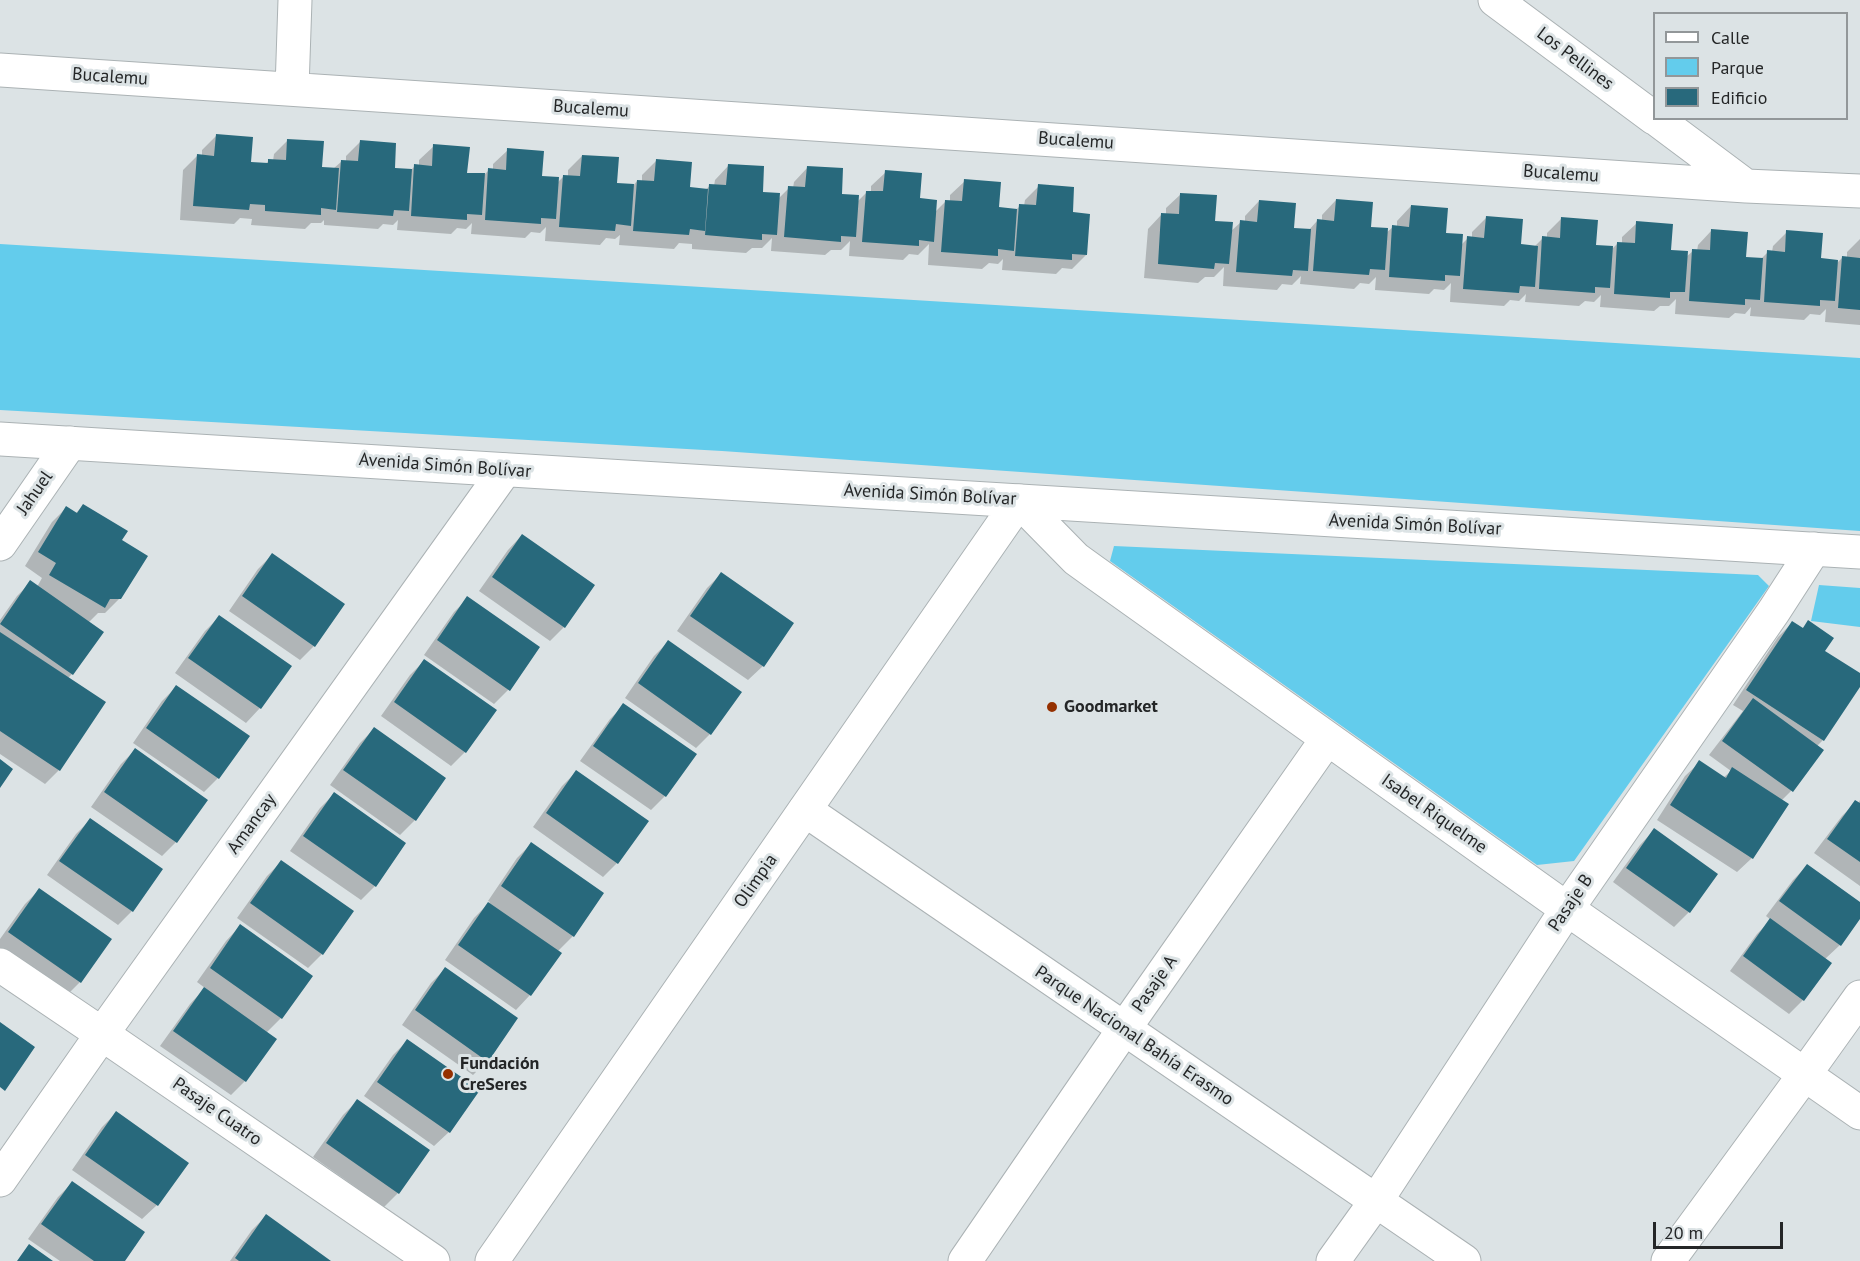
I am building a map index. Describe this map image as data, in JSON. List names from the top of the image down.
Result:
{
  "streets": {
    "street": [
      "Los Pellines",
      "Bucalemu",
      "Avenida Simón Bolívar",
      "Jahuel",
      "Isabel Riquelme",
      "Amancay",
      "Olimpia",
      "Pasaje B",
      "Pasaje A",
      "Parque Nacional Bahía Erasmo",
      "Pasaje Cuatro"
    ]
  },
  "crossings": [
    ["Los Pellines", "Bucalemu"],
    ["Avenida Simón Bolívar", "Jahuel"],
    ["Avenida Simón Bolívar", "Isabel Riquelme"],
    ["Avenida Simón Bolívar", "Amancay"],
    ["Avenida Simón Bolívar", "Olimpia"],
    ["Avenida Simón Bolívar", "Pasaje B"],
    ["Isabel Riquelme", "Olimpia"],
    ["Isabel Riquelme", "Pasaje B"],
    ["Isabel Riquelme", "Pasaje A"],
    ["Amancay", "Pasaje Cuatro"],
    ["Olimpia", "Parque Nacional Bahía Erasmo"],
    ["Pasaje B", "Parque Nacional Bahía Erasmo"],
    ["Pasaje A", "Parque Nacional Bahía Erasmo"]
  ],
  "places": ["Goodmarket", "Fundación CreSeres"],
  "legend": ["Calle", "Parque", "Edificio"],
  "scale_bar": "20 m"
}
